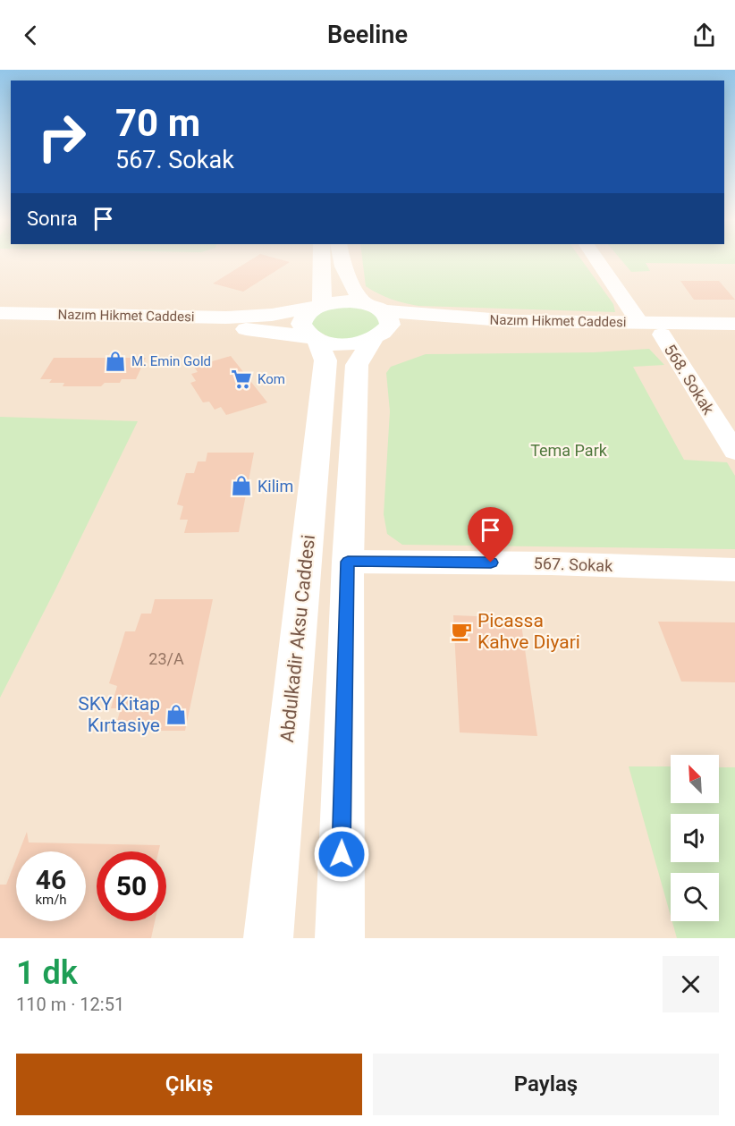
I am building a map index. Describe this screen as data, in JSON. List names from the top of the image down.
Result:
{
  "streets": {
    "main road": ["Nazım Hikmet Caddesi", "Abdulkadir Aksu Caddesi"],
    "street": ["568. Sokak", "567. Sokak"]
  },
  "crossings": [
    ["Nazım Hikmet Caddesi", "568. Sokak"],
    ["Nazım Hikmet Caddesi", "Abdulkadir Aksu Caddesi"]
  ],
  "parks": ["Tema Park"],
  "places": {
    "shop": ["M. Emin Gold", "Kilim", "SKY Kitap Kırtasiye"],
    "supermarket": ["Kom"],
    "cafe": ["Picassa Kahve Diyari"]
  },
  "house_numbers": ["23/A"],
  "north": "top left",
  "page": {
    "header": "Beeline",
    "turn": ["70 m", "567. Sokak"],
    "then": "Sonra",
    "speed": "46 km/h",
    "limit": "50",
    "heading": ["1 dk", "110 m · 12:51"],
    "buttons": ["Çıkış", "Paylaş"]
  }
}
